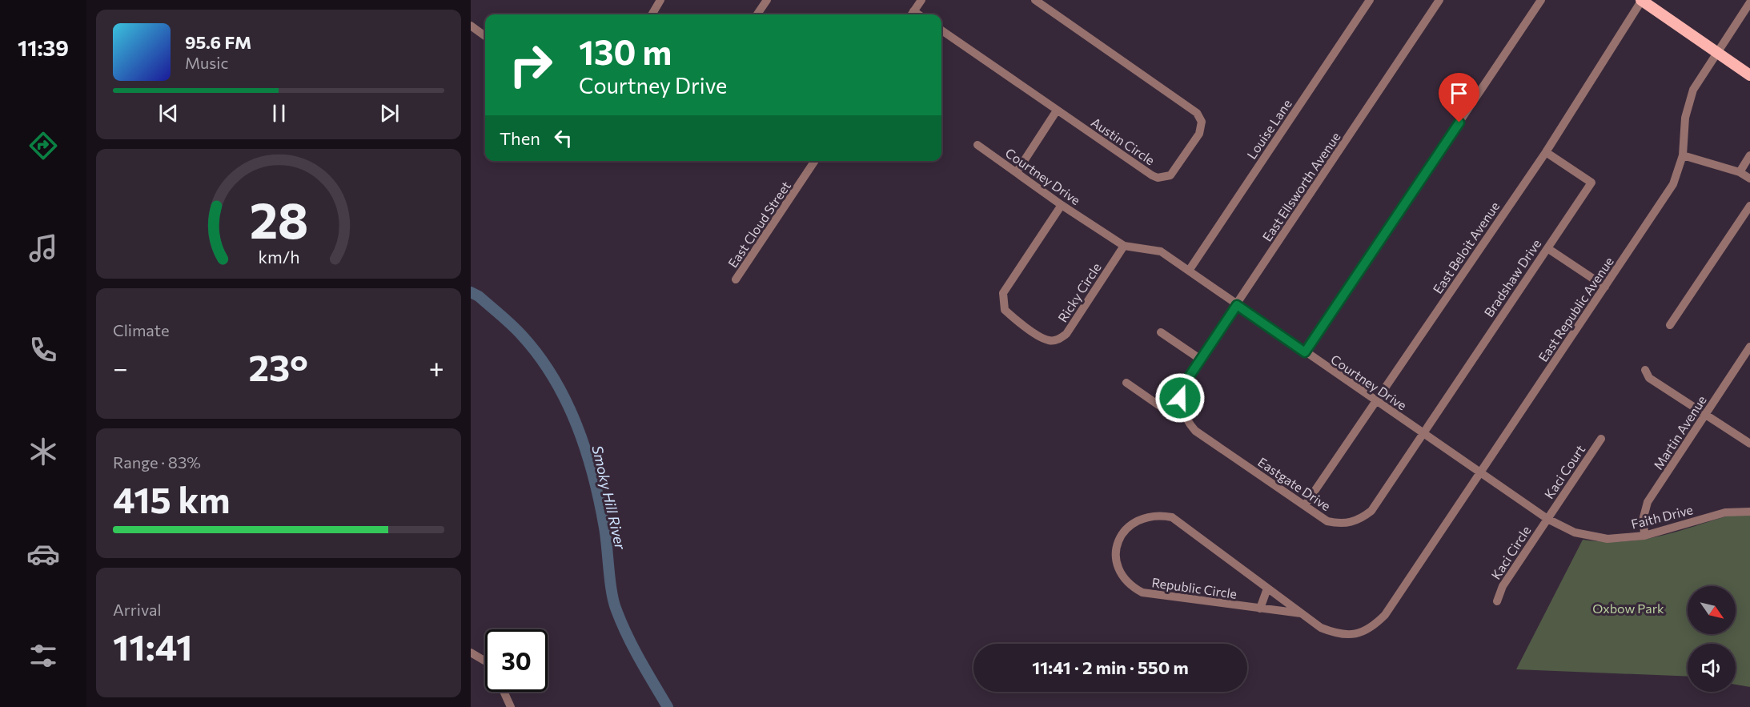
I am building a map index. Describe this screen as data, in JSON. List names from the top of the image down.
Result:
{
  "streets": {
    "street": [
      "Louise Lane",
      "Austin Circle",
      "Courtney Drive",
      "East Ellsworth Avenue",
      "East Cloud Street",
      "East Beloit Avenue",
      "Bradshaw Drive",
      "Ricky Circle",
      "East Republic Avenue",
      "Martin Avenue",
      "Kaci Court",
      "Eastgate Drive",
      "Faith Drive",
      "Kaci Circle",
      "Republic Circle"
    ]
  },
  "crossings": [
    ["Louise Lane", "Courtney Drive"],
    ["Courtney Drive", "East Ellsworth Avenue"],
    ["Courtney Drive", "East Beloit Avenue"],
    ["Courtney Drive", "Bradshaw Drive"],
    ["Courtney Drive", "Ricky Circle"],
    ["Courtney Drive", "East Republic Avenue"],
    ["Courtney Drive", "Eastgate Drive"],
    ["Courtney Drive", "Faith Drive"],
    ["East Ellsworth Avenue", "Eastgate Drive"],
    ["East Beloit Avenue", "Bradshaw Drive"],
    ["East Beloit Avenue", "Eastgate Drive"],
    ["Bradshaw Drive", "Eastgate Drive"],
    ["East Republic Avenue", "Faith Drive"],
    ["East Republic Avenue", "Republic Circle"],
    ["Martin Avenue", "Faith Drive"],
    ["Kaci Court", "Faith Drive"],
    ["Kaci Court", "Kaci Circle"],
    ["Faith Drive", "Kaci Circle"]
  ],
  "water": ["Smoky Hill River"],
  "parks": ["Oxbow Park"],
  "north": "bottom right",
  "page": {
    "tabs": "11:39",
    "turn": ["130 m", "Courtney Drive"],
    "song": ["95.6 FM", "Music"],
    "then": "Then",
    "tile": [
      "Climate",
      ["Range · 83%", "415 km"],
      ["Arrival", "11:41"]
    ],
    "heat": ["−", "23°", "+"],
    "limit": "30",
    "trip": "11:41 · 2 min · 550 m",
    "gauge": ["28", "km/h"]
  }
}
